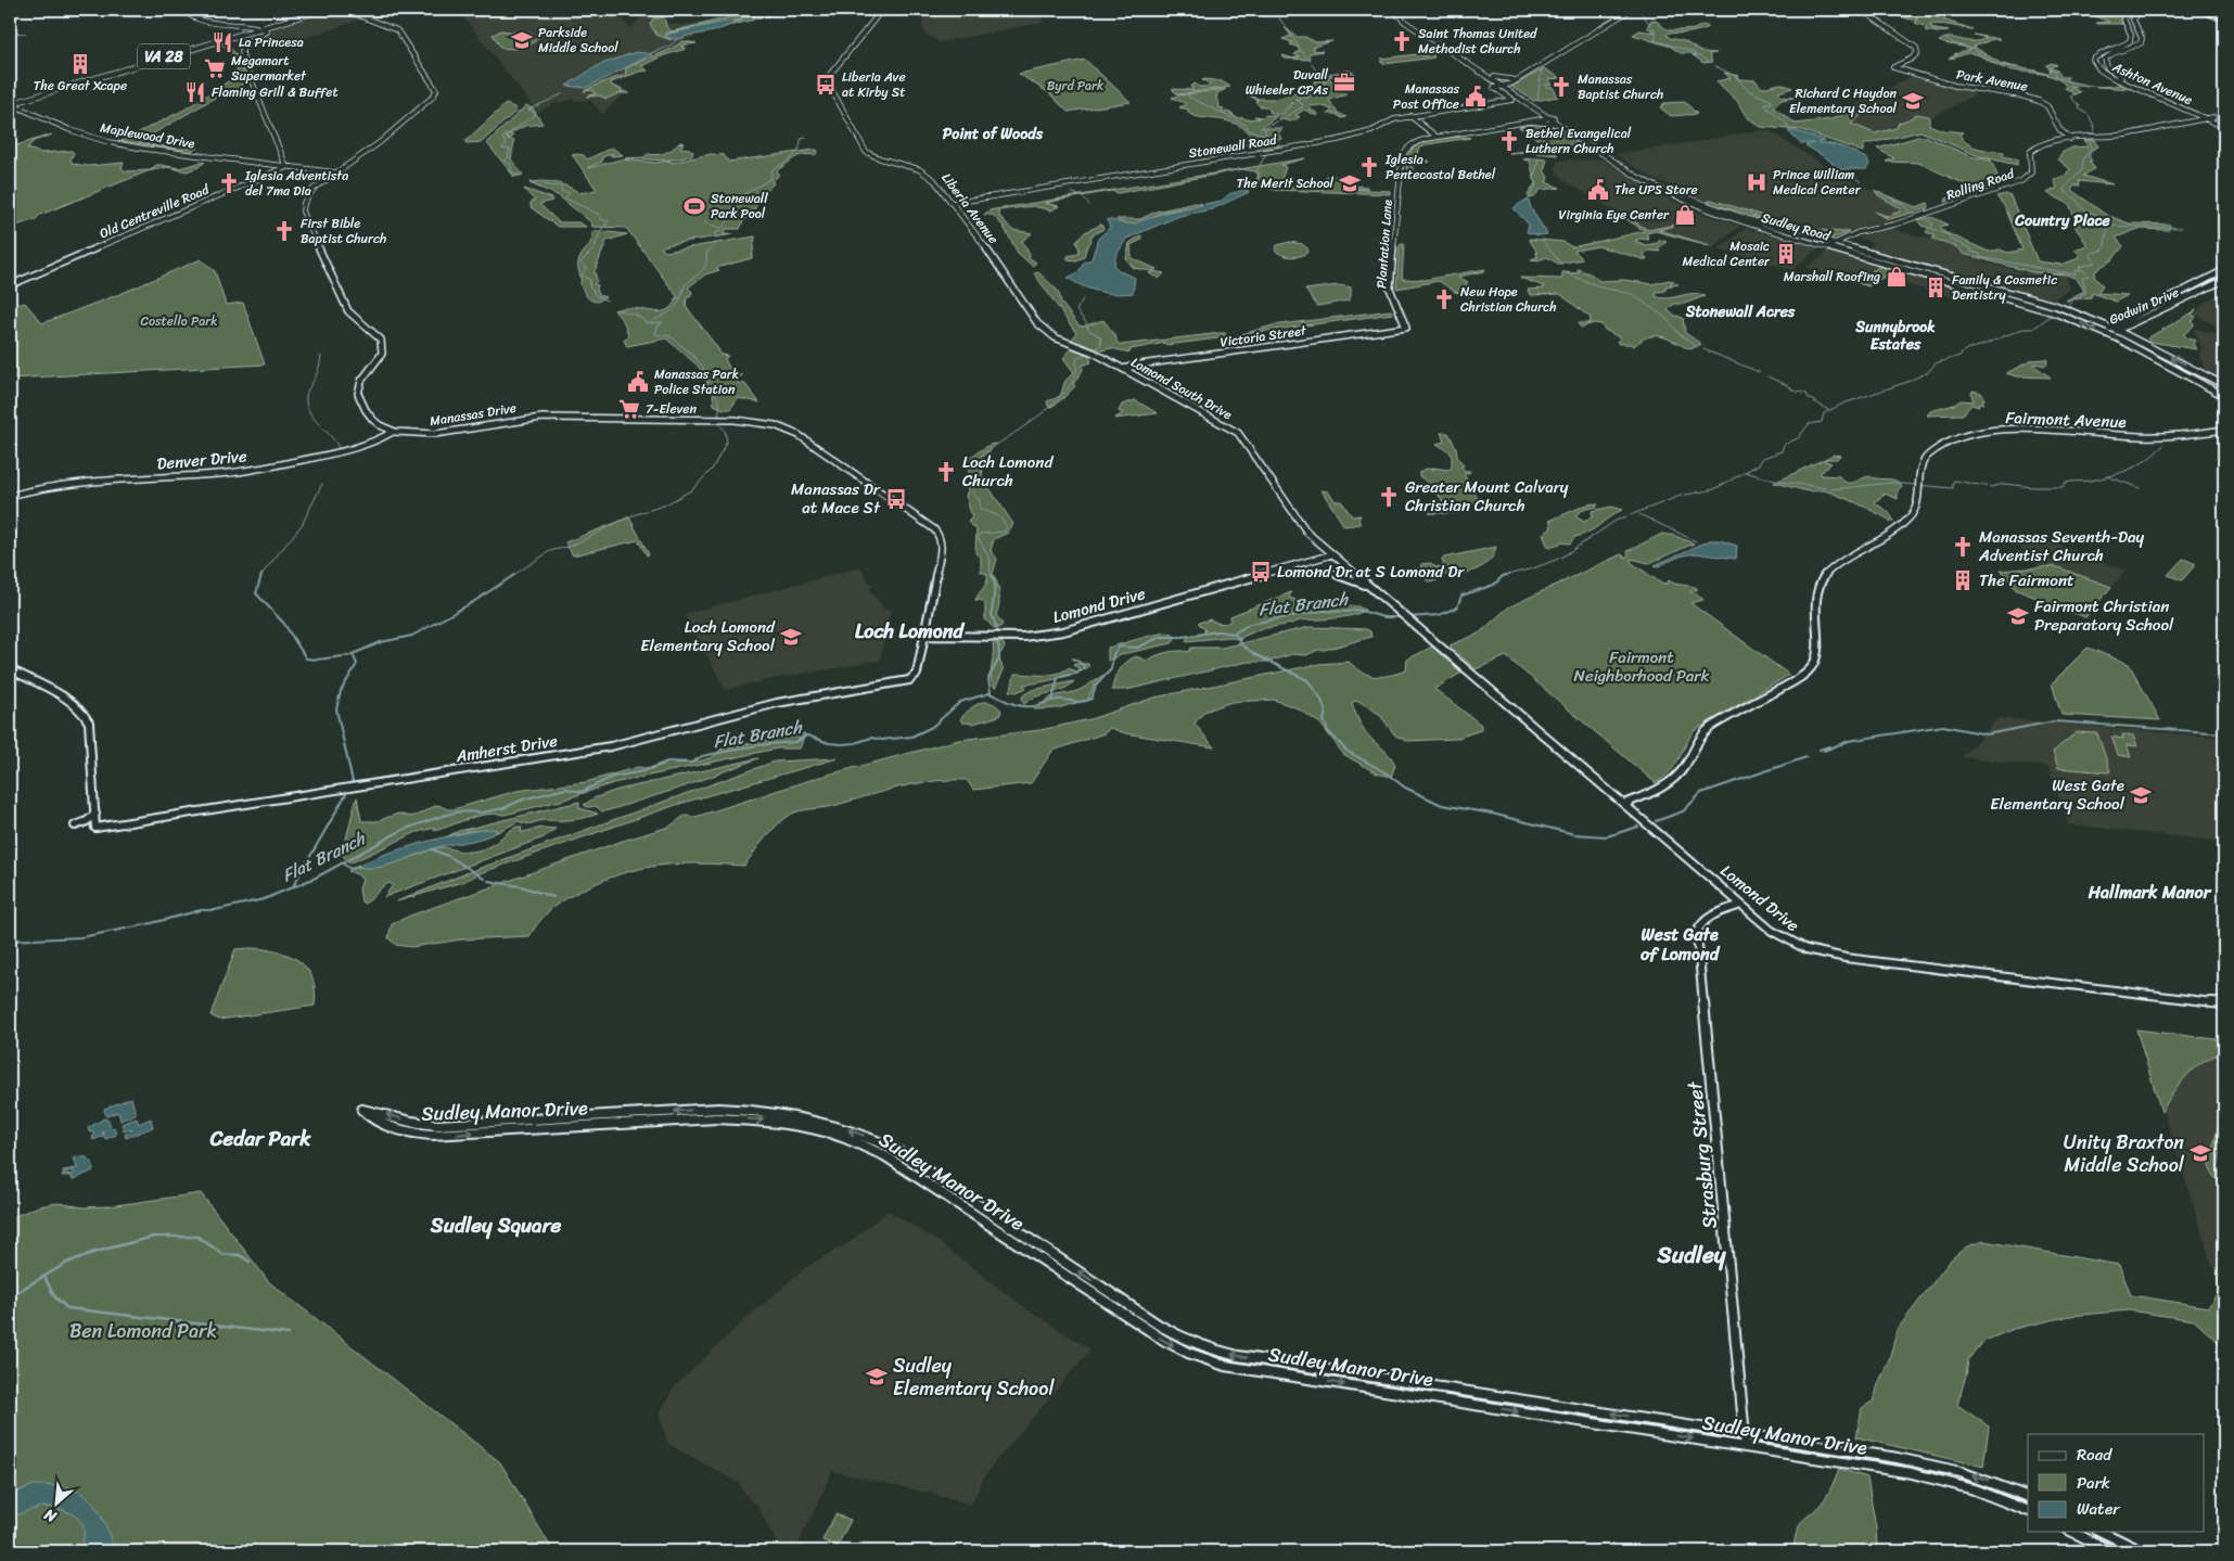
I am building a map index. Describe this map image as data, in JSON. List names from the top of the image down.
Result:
{
  "streets": {
    "highway": ["VA 28"],
    "main road": ["Sudley Road", "Godwin Drive"],
    "street": [
      "Park Avenue",
      "Ashton Avenue",
      "Maplewood Drive",
      "Stonewall Road",
      "Rolling Road",
      "Liberia Avenue",
      "Old Centreville Road",
      "Plantation Lane",
      "Victoria Street",
      "Lomond South Drive",
      "Manassas Drive",
      "Fairmont Avenue",
      "Denver Drive",
      "Lomond Drive",
      "Amherst Drive",
      "Sudley Manor Drive",
      "Strasburg Street"
    ]
  },
  "crossings": [
    ["VA 28", "Maplewood Drive"],
    ["Park Avenue", "Rolling Road"],
    ["Ashton Avenue", "Rolling Road"],
    ["Maplewood Drive", "Old Centreville Road"],
    ["Maplewood Drive", "Manassas Drive"],
    ["Stonewall Road", "Liberia Avenue"],
    ["Stonewall Road", "Sudley Road"],
    ["Rolling Road", "Sudley Road"],
    ["Liberia Avenue", "Lomond South Drive"],
    ["Sudley Road", "Plantation Lane"],
    ["Sudley Road", "Godwin Drive"],
    ["Plantation Lane", "Victoria Street"],
    ["Victoria Street", "Lomond South Drive"],
    ["Lomond South Drive", "Lomond Drive"],
    ["Manassas Drive", "Denver Drive"],
    ["Manassas Drive", "Lomond Drive"],
    ["Manassas Drive", "Amherst Drive"],
    ["Fairmont Avenue", "Lomond Drive"],
    ["Lomond Drive", "Strasburg Street"],
    ["Sudley Manor Drive", "Strasburg Street"]
  ],
  "districts": [
    "Point of Woods",
    "Country Place",
    "Stonewall Acres",
    "Sunnybrook Estates",
    "Loch Lomond",
    "Hallmark Manor",
    "West Gate of Lomond",
    "Cedar Park",
    "Sudley Square",
    "Sudley"
  ],
  "water": ["Flat Branch"],
  "parks": [
    "Byrd Park",
    "Costello Park",
    "Fairmont Neighborhood Park",
    "Ben Lomond Park"
  ],
  "places": {
    "school or university": [
      "Parkside Middle School",
      "Richard C Haydon Elementary School",
      "The Merit School",
      "Fairmont Christian Preparatory School",
      "Loch Lomond Elementary School",
      "West Gate Elementary School",
      "Unity Braxton Middle School",
      "Sudley Elementary School"
    ],
    "church": [
      "Saint Thomas United Methodist Church",
      "Manassas Baptist Church",
      "Bethel Evangelical Luthern Church",
      "Iglesia Pentecostal Bethel",
      "Iglesia Adventista del 7ma Dia",
      "First Bible Baptist Church",
      "New Hope Christian Church",
      "Loch Lomond Church",
      "Greater Mount Calvary Christian Church",
      "Manassas Seventh-Day Adventist Church"
    ],
    "restaurant": ["La Princesa", "Flaming Grill & Buffet"],
    "building": [
      "The Great Xcape",
      "Mosaic Medical Center",
      "Family & Cosmetic Dentistry",
      "The Fairmont"
    ],
    "supermarket": ["Megamart Supermarket", "7-Eleven"],
    "office": ["Duvall Whieeler CPAs"],
    "bus stop": ["Liberia Ave at Kirby St", "Manassas Dr at Mace St", "Lomond Dr at S Lomond Dr"],
    "public building": ["Manassas Post Office", "The UPS Store", "Manassas Park Police Station"],
    "hospital": ["Prince William Medical Center"],
    "sports": ["Stonewall Park Pool"],
    "shop": ["Virginia Eye Center", "Marshall Roofing"]
  },
  "legend": ["Road", "Park", "Water"],
  "north": "bottom left"
}
